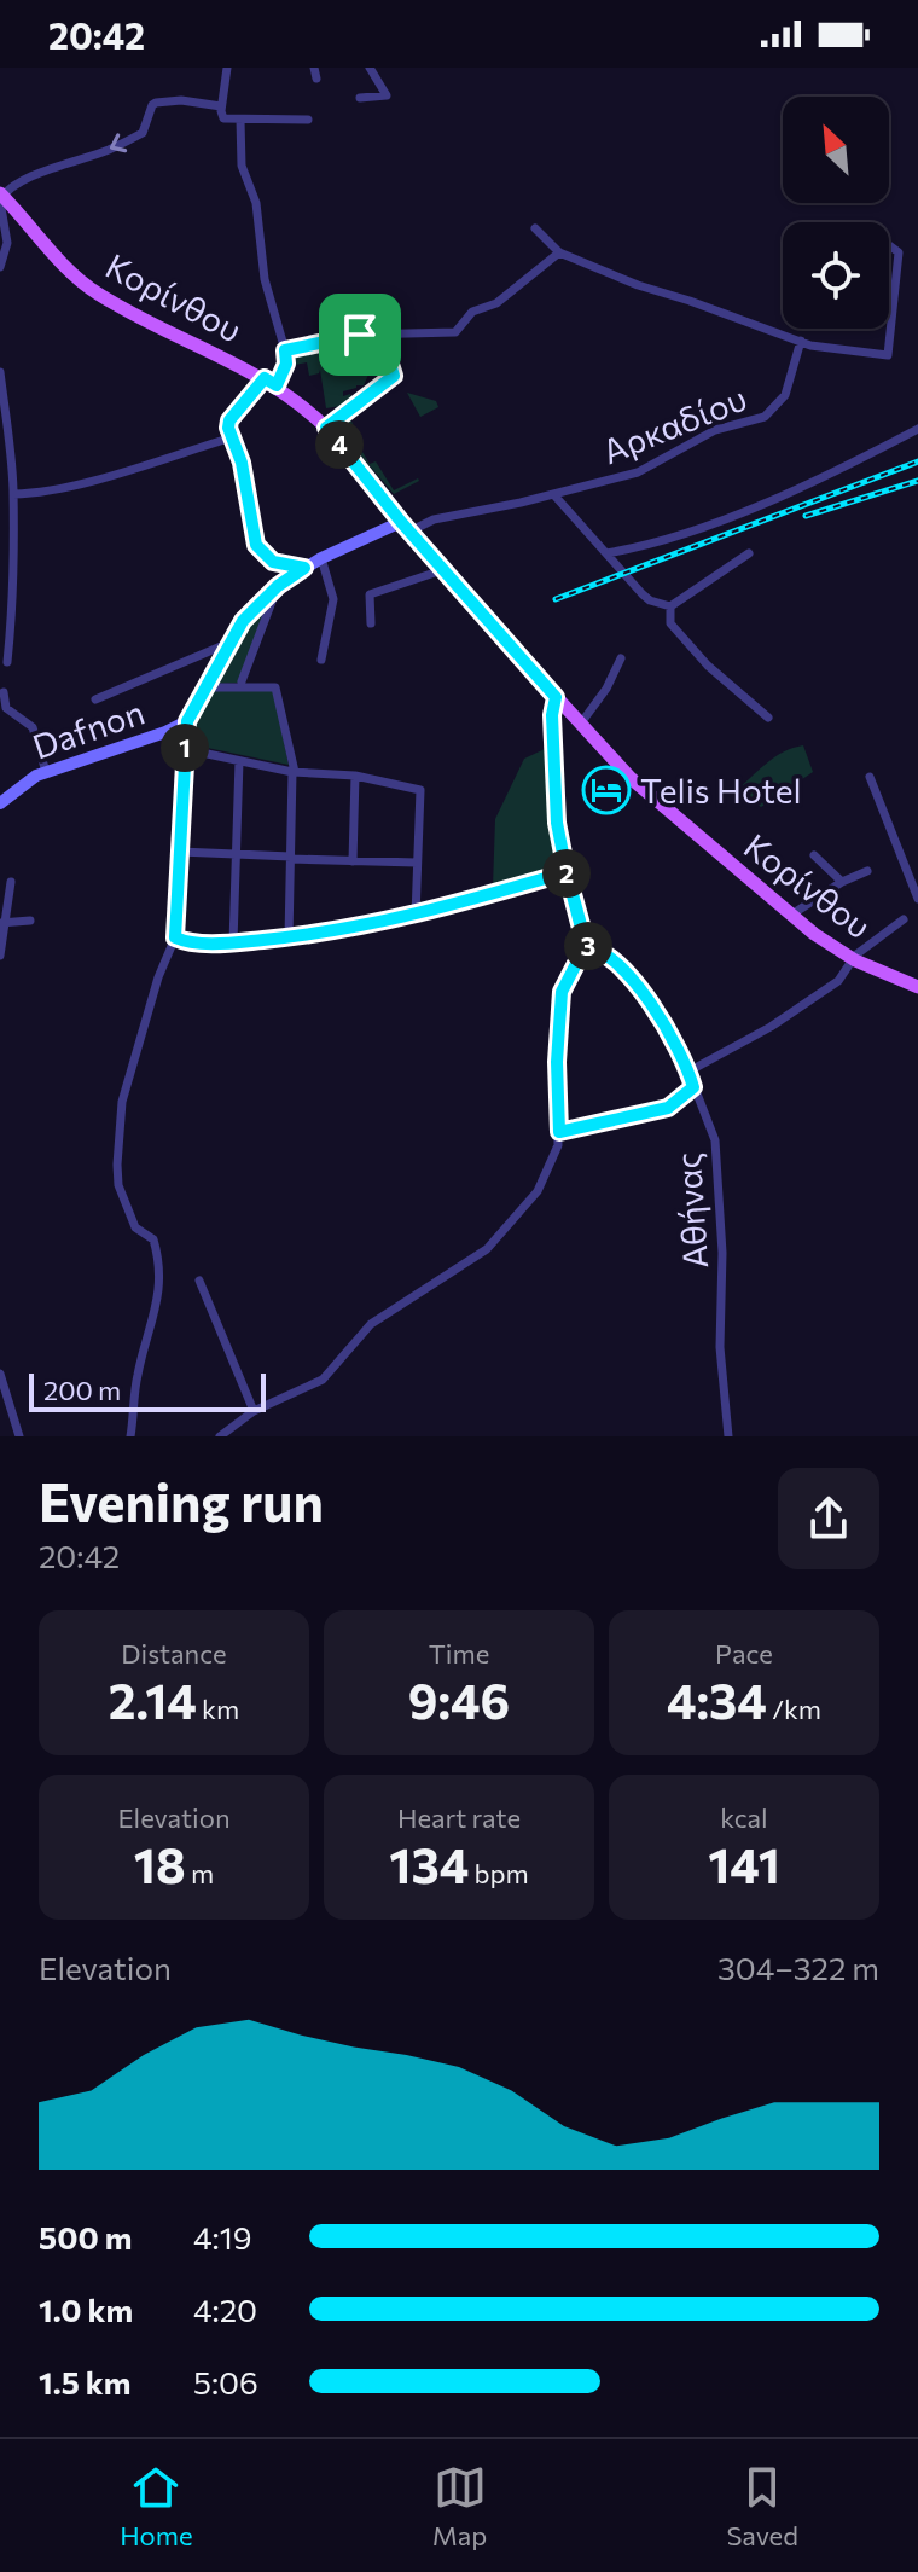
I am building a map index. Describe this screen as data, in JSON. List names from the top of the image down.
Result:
{
  "streets": {
    "main road": ["Κορίνθου", "Dafnon"],
    "street": ["Αρκαδίου", "Αθήνας"]
  },
  "crossings": [
    ["Κορίνθου", "Αρκαδίου"],
    ["Κορίνθου", "Dafnon"],
    ["Αρκαδίου", "Dafnon"]
  ],
  "places": {
    "hotel": ["Telis Hotel"]
  },
  "scale_bar": "200 m",
  "north": "top left",
  "page": {
    "status": "20:42",
    "pins": [
      "4",
      "1",
      "2",
      "3"
    ],
    "scale": "200 m",
    "heading": ["Evening run", "20:42"],
    "stats": [
      ["Distance", "2.14 km"],
      ["Time", "9:46"],
      ["Pace", "4:34 /km"],
      ["Elevation", "18 m"],
      ["Heart rate", "134 bpm"],
      ["kcal", "141"]
    ],
    "chart": ["Elevation", "304–322 m"],
    "list": [
      {
        "name": "500 m",
        "note": "4:19"
      },
      {
        "name": "1.0 km",
        "note": "4:20"
      },
      {
        "name": "1.5 km",
        "note": "5:06"
      }
    ],
    "tabs": ["Home", "Map", "Saved"]
  }
}
